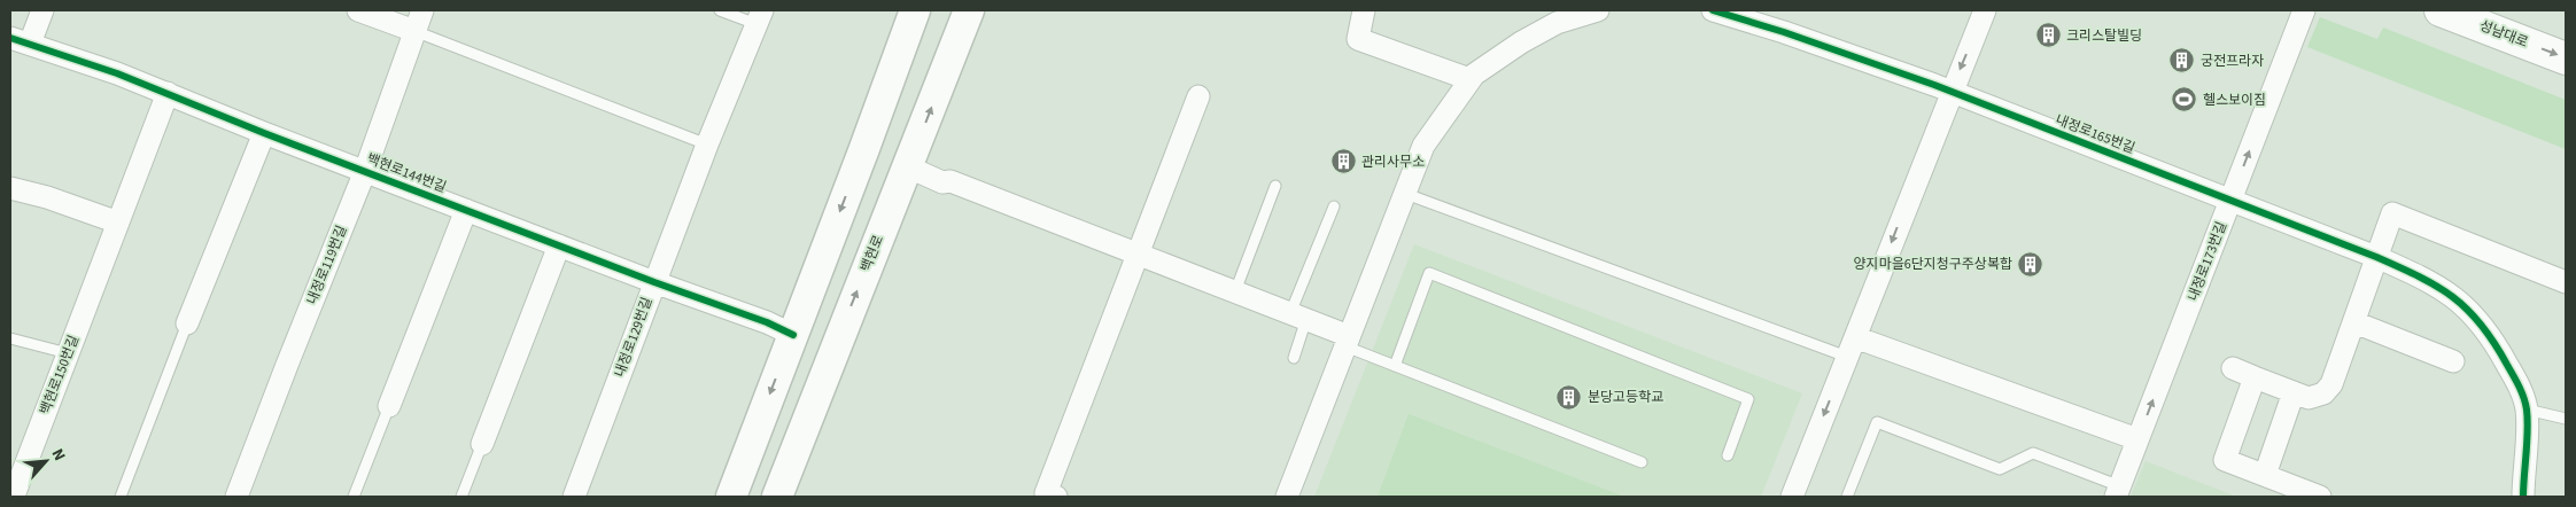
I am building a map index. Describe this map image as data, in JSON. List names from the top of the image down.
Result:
{
  "streets": {
    "main road": ["성남대로", "백현로"],
    "street": [
      "내정로165번길",
      "백현로144번길",
      "내정로173번길",
      "내정로119번길",
      "내정로129번길",
      "백현로150번길"
    ]
  },
  "crossings": [
    ["내정로165번길", "내정로173번길"],
    ["백현로144번길", "내정로119번길"],
    ["백현로144번길", "내정로129번길"]
  ],
  "one_way": ["성남대로"],
  "places": {
    "building": [
      "크리스탈빌딩",
      "궁전프라자",
      "관리사무소",
      "양지마을6단지청구주상복합",
      "분당고등학교"
    ],
    "sports": ["헬스보이짐"]
  },
  "north": "top right"
}
